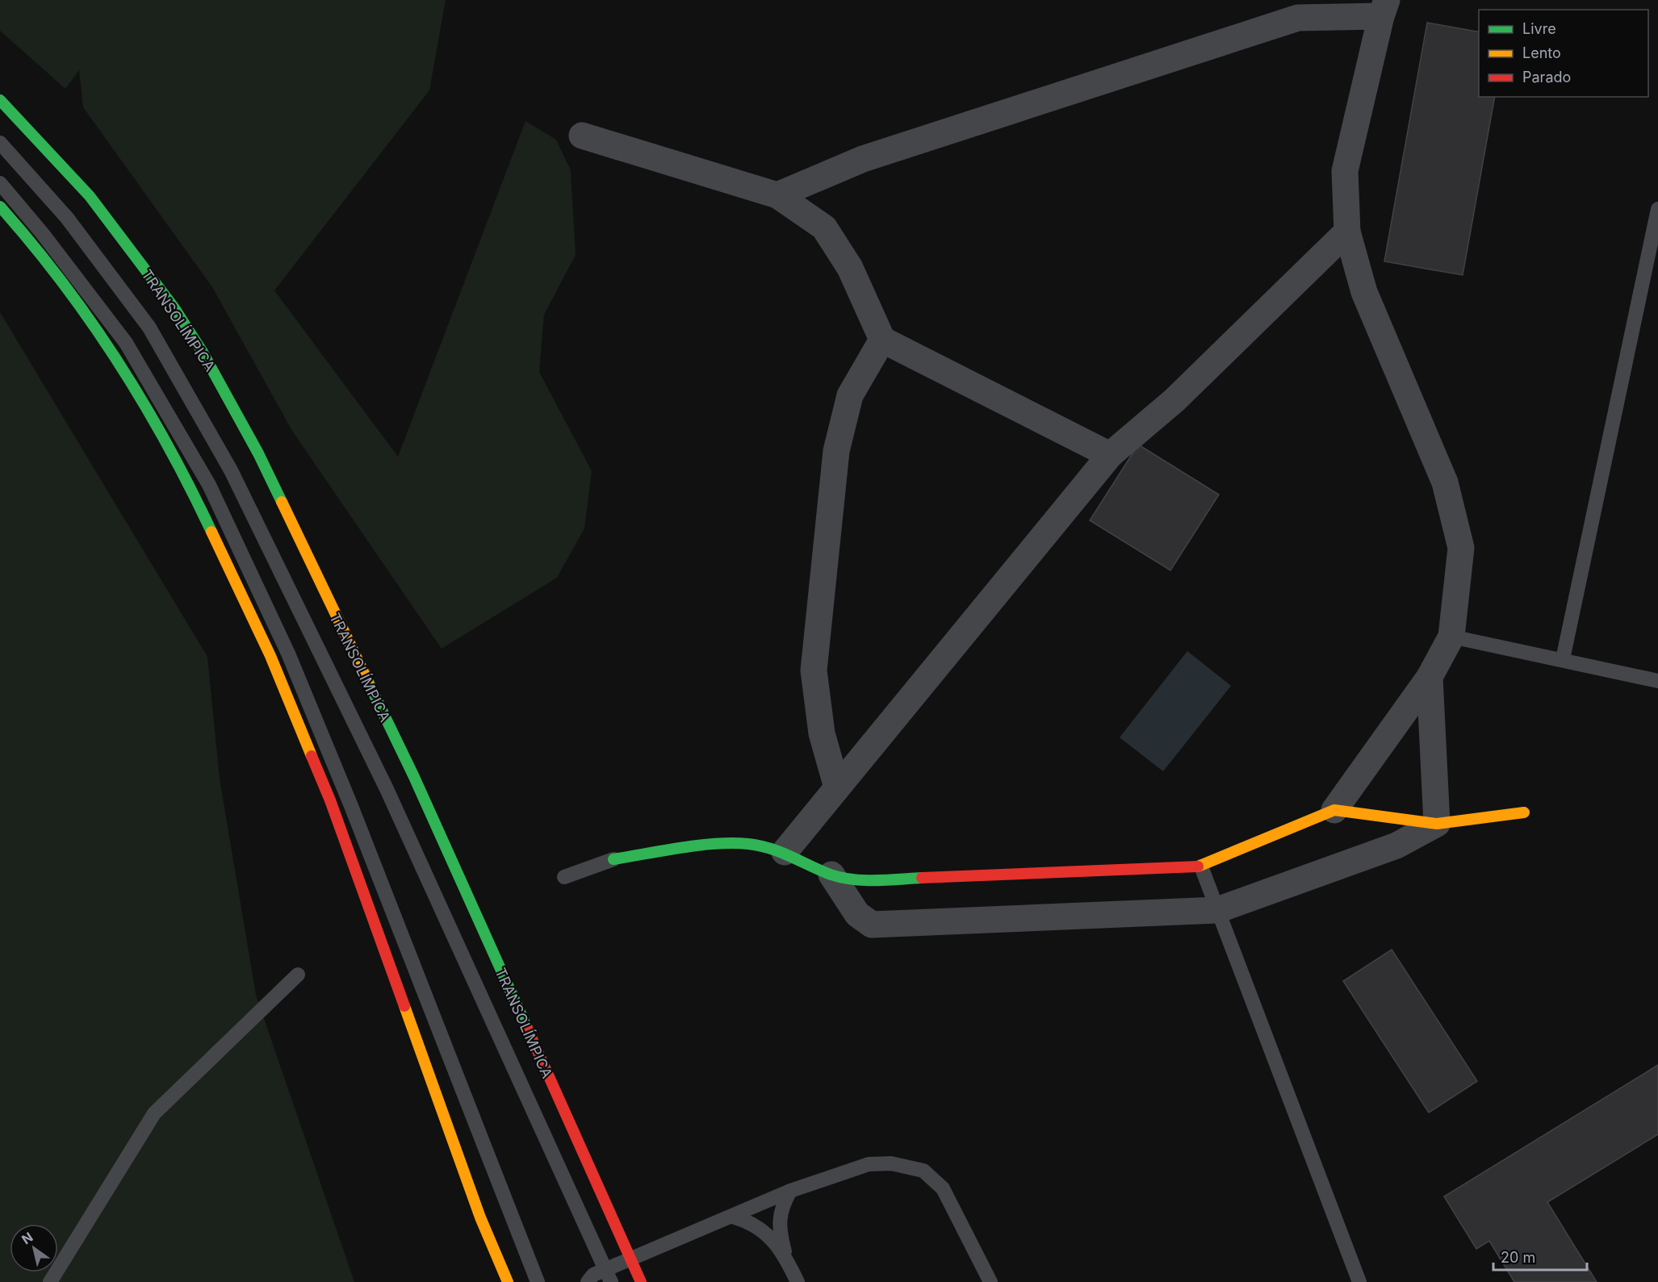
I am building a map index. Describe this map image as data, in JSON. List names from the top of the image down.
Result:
{
  "streets": {
    "main road": ["TRANSOLÍMPICA"]
  },
  "legend": ["Livre", "Lento", "Parado"],
  "scale_bar": "20 m",
  "north": "top left"
}
